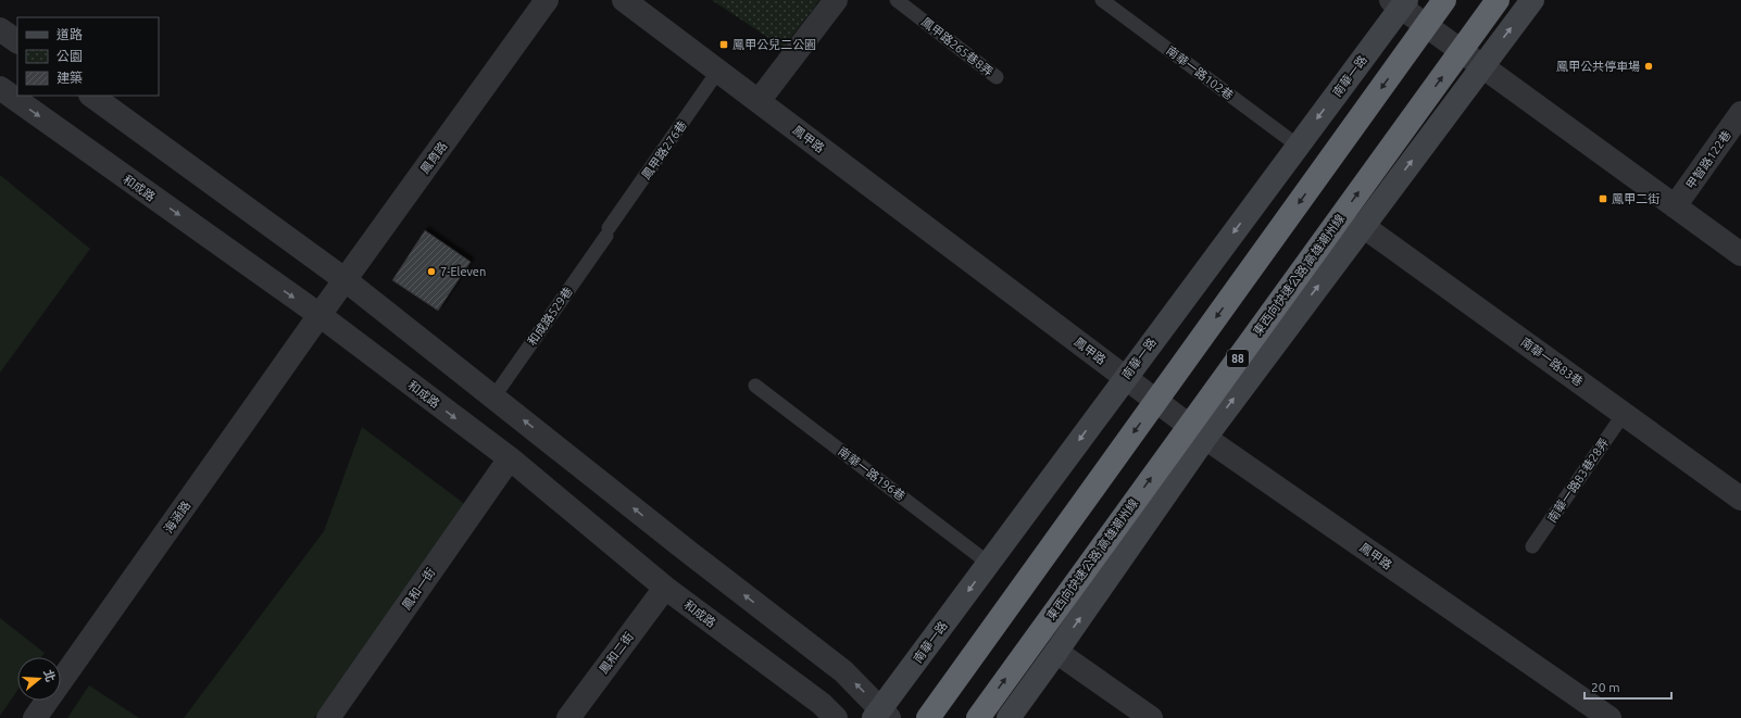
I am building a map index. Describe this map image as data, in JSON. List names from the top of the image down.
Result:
{
  "streets": {
    "highway": ["東西向快速公路 高雄潮州線", "88"],
    "main road": ["南華一路"],
    "street": [
      "鳳甲路",
      "鳳育路",
      "甲智路122巷",
      "和成路",
      "南華一路83巷",
      "海涵路",
      "鳳和一街",
      "鳳和二街"
    ],
    "lane": [
      "鳳甲路265巷8弄",
      "南華一路102巷",
      "鳳甲路276巷",
      "和成路529巷",
      "南華一路196巷",
      "南華一路83巷28弄"
    ]
  },
  "crossings": [
    ["南華一路102巷", "南華一路"],
    ["南華一路", "鳳甲路"],
    ["南華一路", "南華一路196巷"],
    ["鳳甲路", "鳳甲路276巷"],
    ["鳳甲路276巷", "和成路529巷"],
    ["鳳育路", "和成路"],
    ["鳳育路", "海涵路"],
    ["和成路", "海涵路"],
    ["和成路", "鳳和一街"],
    ["和成路", "鳳和二街"],
    ["南華一路83巷", "南華一路83巷28弄"]
  ],
  "places": {
    "transit": ["鳳甲公兒二公園", "鳳甲二街"],
    "other": ["鳳甲公共停車場", "7-Eleven"]
  },
  "legend": ["道路", "公園", "建築"],
  "scale_bar": "20 m",
  "north": "right"
}
